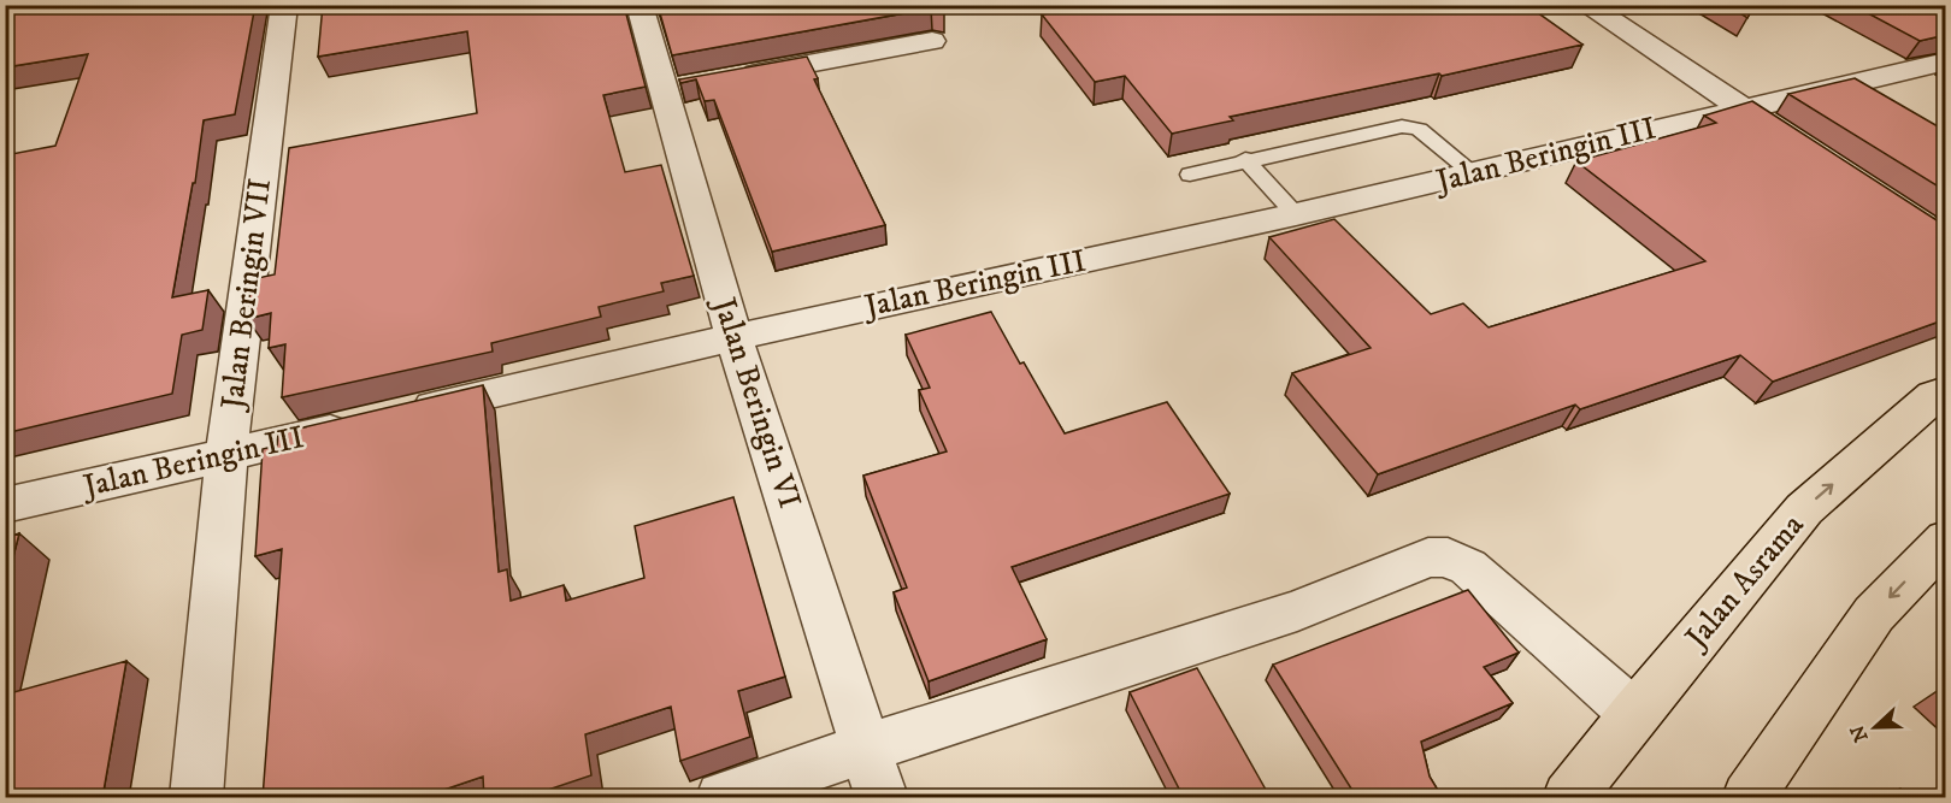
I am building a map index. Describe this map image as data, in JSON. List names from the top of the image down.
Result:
{
  "streets": {
    "highway": ["Jalan Asrama"],
    "street": ["Jalan Beringin III", "Jalan Beringin VII", "Jalan Beringin VI"]
  },
  "crossings": [
    ["Jalan Beringin III", "Jalan Beringin VII"],
    ["Jalan Beringin III", "Jalan Beringin VI"]
  ],
  "north": "left"
}
